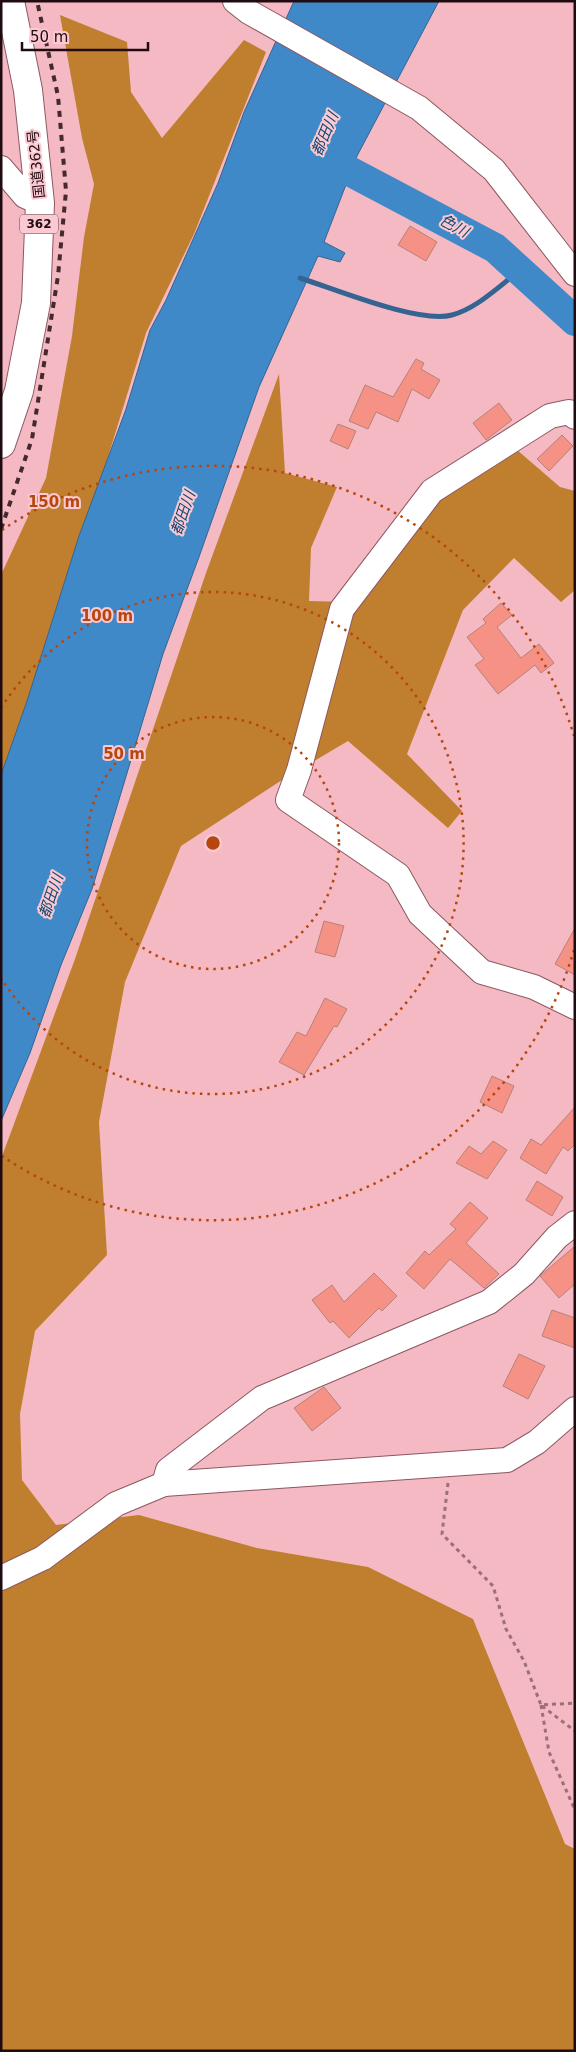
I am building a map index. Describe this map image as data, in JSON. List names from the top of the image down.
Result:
{
  "streets": {
    "highway": ["国道362号", "362"]
  },
  "water": ["都田川", "色川"],
  "scale_bar": "50 m",
  "rings": ["150 m", "100 m", "50 m"]
}
